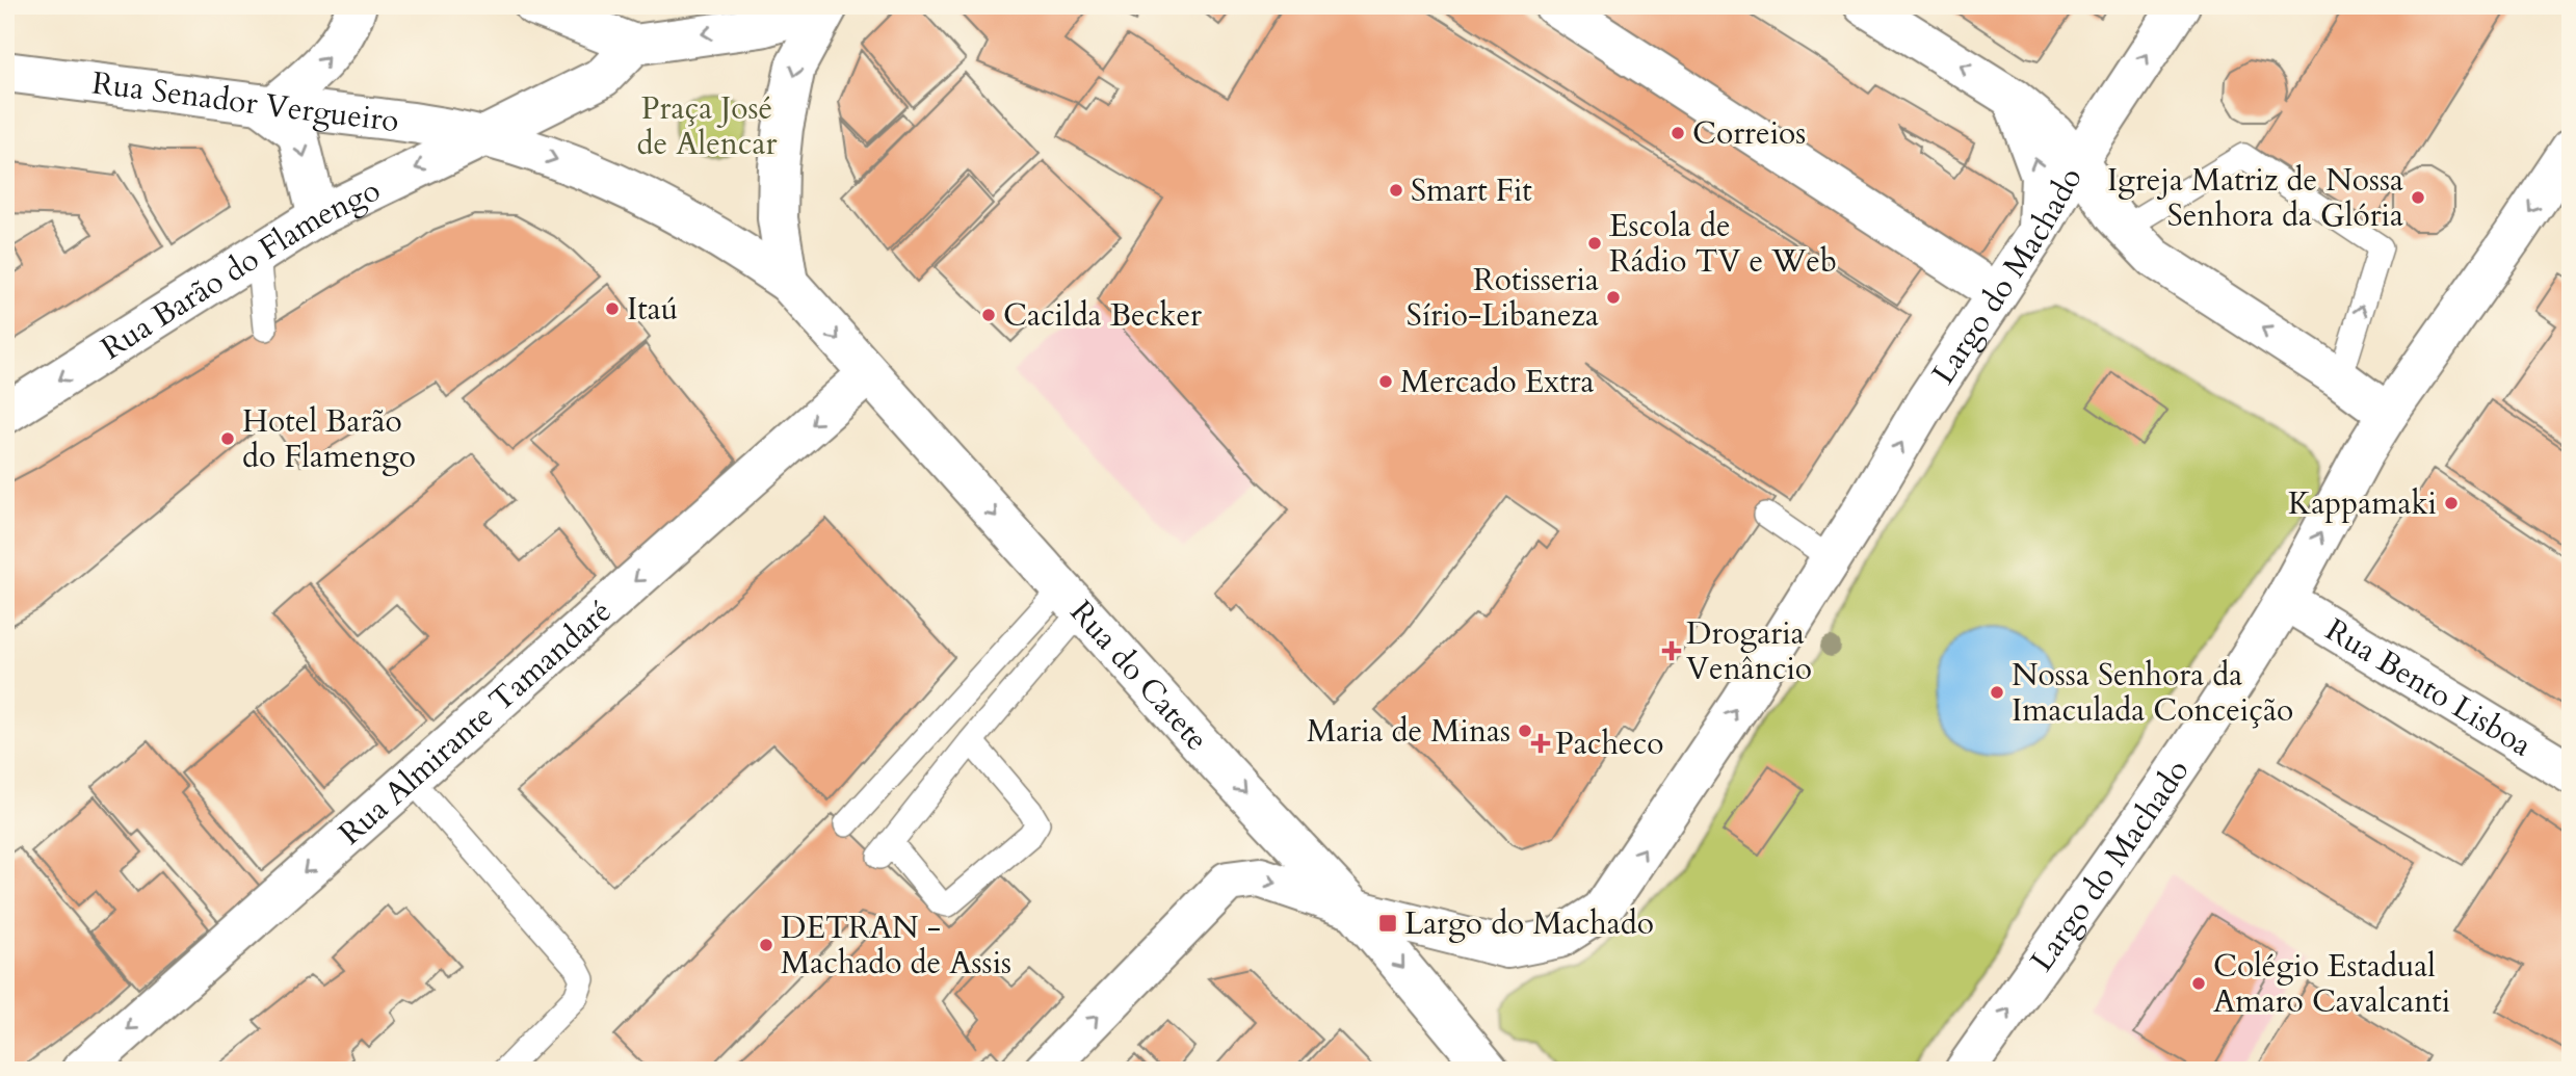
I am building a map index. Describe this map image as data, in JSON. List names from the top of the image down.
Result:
{
  "streets": {
    "street": [
      "Rua Senador Vergueiro",
      "Rua Barão do Flamengo",
      "Largo do Machado",
      "Rua do Catete",
      "Rua Bento Lisboa",
      "Rua Almirante Tamandaré"
    ]
  },
  "crossings": [
    ["Rua Senador Vergueiro", "Rua Barão do Flamengo"],
    ["Largo do Machado", "Rua do Catete"],
    ["Largo do Machado", "Rua Bento Lisboa"],
    ["Rua do Catete", "Rua Almirante Tamandaré"]
  ],
  "one_way": [
    "Rua Barão do Flamengo",
    "Largo do Machado",
    "Rua do Catete",
    "Rua Almirante Tamandaré"
  ],
  "parks": ["Praça José de Alencar"],
  "places": {
    "other": [
      "Correios",
      "Smart Fit",
      "Igreja Matriz de Nossa Senhora da Glória",
      "Escola de Rádio TV e Web",
      "Rotisseria Sírio-Libaneza",
      "Itaú",
      "Cacilda Becker",
      "Mercado Extra",
      "Hotel Barão do Flamengo",
      "Kappamaki",
      "Nossa Senhora da Imaculada Conceição",
      "Maria de Minas",
      "DETRAN - Machado de Assis",
      "Colégio Estadual Amaro Cavalcanti"
    ],
    "health": ["Drogaria Venâncio", "Pacheco"],
    "transit": ["Largo do Machado"]
  }
}
